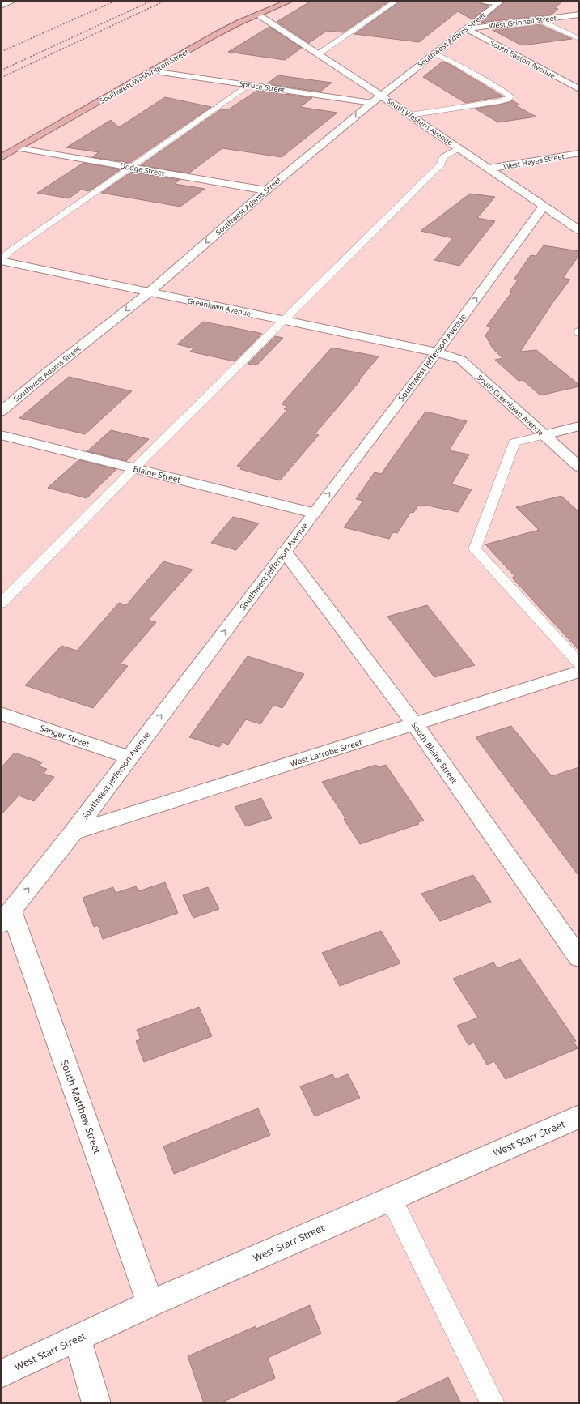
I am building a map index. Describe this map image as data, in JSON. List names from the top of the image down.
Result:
{
  "streets": {
    "main road": ["Southwest Washington Street"],
    "street": [
      "West Grinnell Street",
      "Southwest Adams Street",
      "South Easton Avenue",
      "Spruce Street",
      "South Western Avenue",
      "West Hayes Street",
      "Dodge Street",
      "Greenlawn Avenue",
      "Southwest Jefferson Avenue",
      "South Greenlawn Avenue",
      "Blaine Street",
      "Sanger Street",
      "West Latrobe Street",
      "South Blaine Street",
      "South Matthew Street",
      "West Starr Street"
    ]
  },
  "crossings": [
    ["West Grinnell Street", "Southwest Adams Street"],
    ["West Grinnell Street", "South Easton Avenue"],
    ["Southwest Adams Street", "South Easton Avenue"],
    ["Southwest Adams Street", "Spruce Street"],
    ["Southwest Adams Street", "South Western Avenue"],
    ["Southwest Adams Street", "Dodge Street"],
    ["Southwest Adams Street", "Greenlawn Avenue"],
    ["Southwest Washington Street", "Spruce Street"],
    ["Southwest Washington Street", "South Western Avenue"],
    ["Southwest Washington Street", "Dodge Street"],
    ["South Western Avenue", "West Hayes Street"],
    ["South Western Avenue", "Southwest Jefferson Avenue"],
    ["Greenlawn Avenue", "Southwest Jefferson Avenue"],
    ["Greenlawn Avenue", "South Greenlawn Avenue"],
    ["Southwest Jefferson Avenue", "South Greenlawn Avenue"],
    ["Southwest Jefferson Avenue", "Blaine Street"],
    ["Southwest Jefferson Avenue", "Sanger Street"],
    ["Southwest Jefferson Avenue", "West Latrobe Street"],
    ["Southwest Jefferson Avenue", "South Blaine Street"],
    ["Southwest Jefferson Avenue", "South Matthew Street"],
    ["West Latrobe Street", "South Blaine Street"],
    ["South Matthew Street", "West Starr Street"]
  ],
  "one_way": ["Southwest Adams Street", "Southwest Jefferson Avenue"]
}
